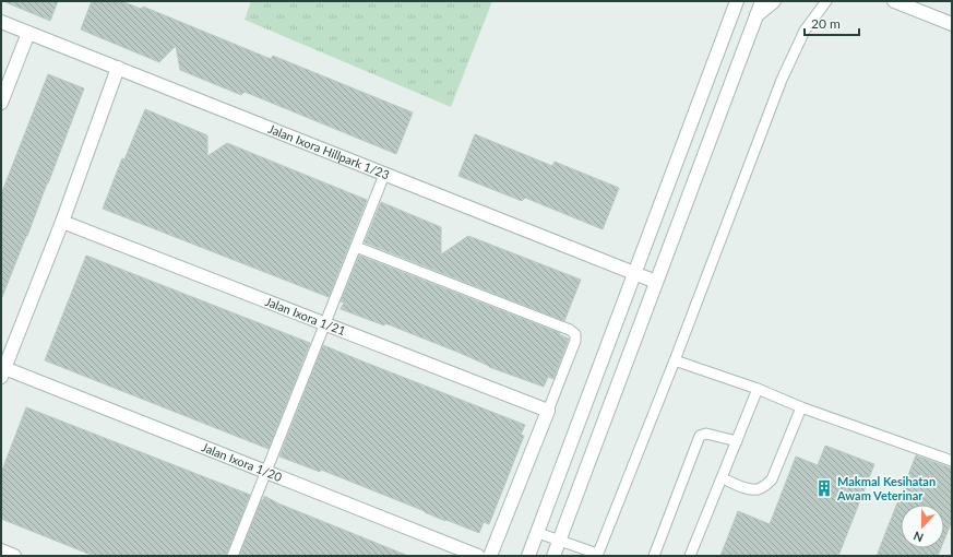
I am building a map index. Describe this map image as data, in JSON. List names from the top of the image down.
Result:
{
  "streets": {
    "street": ["Jalan Ixora Hillpark 1/23", "Jalan Ixora 1/21", "Jalan Ixora 1/20"]
  },
  "places": {
    "building": ["Makmal Kesihatan Awam Veterinar"]
  },
  "scale_bar": "20 m",
  "north": "bottom"
}
